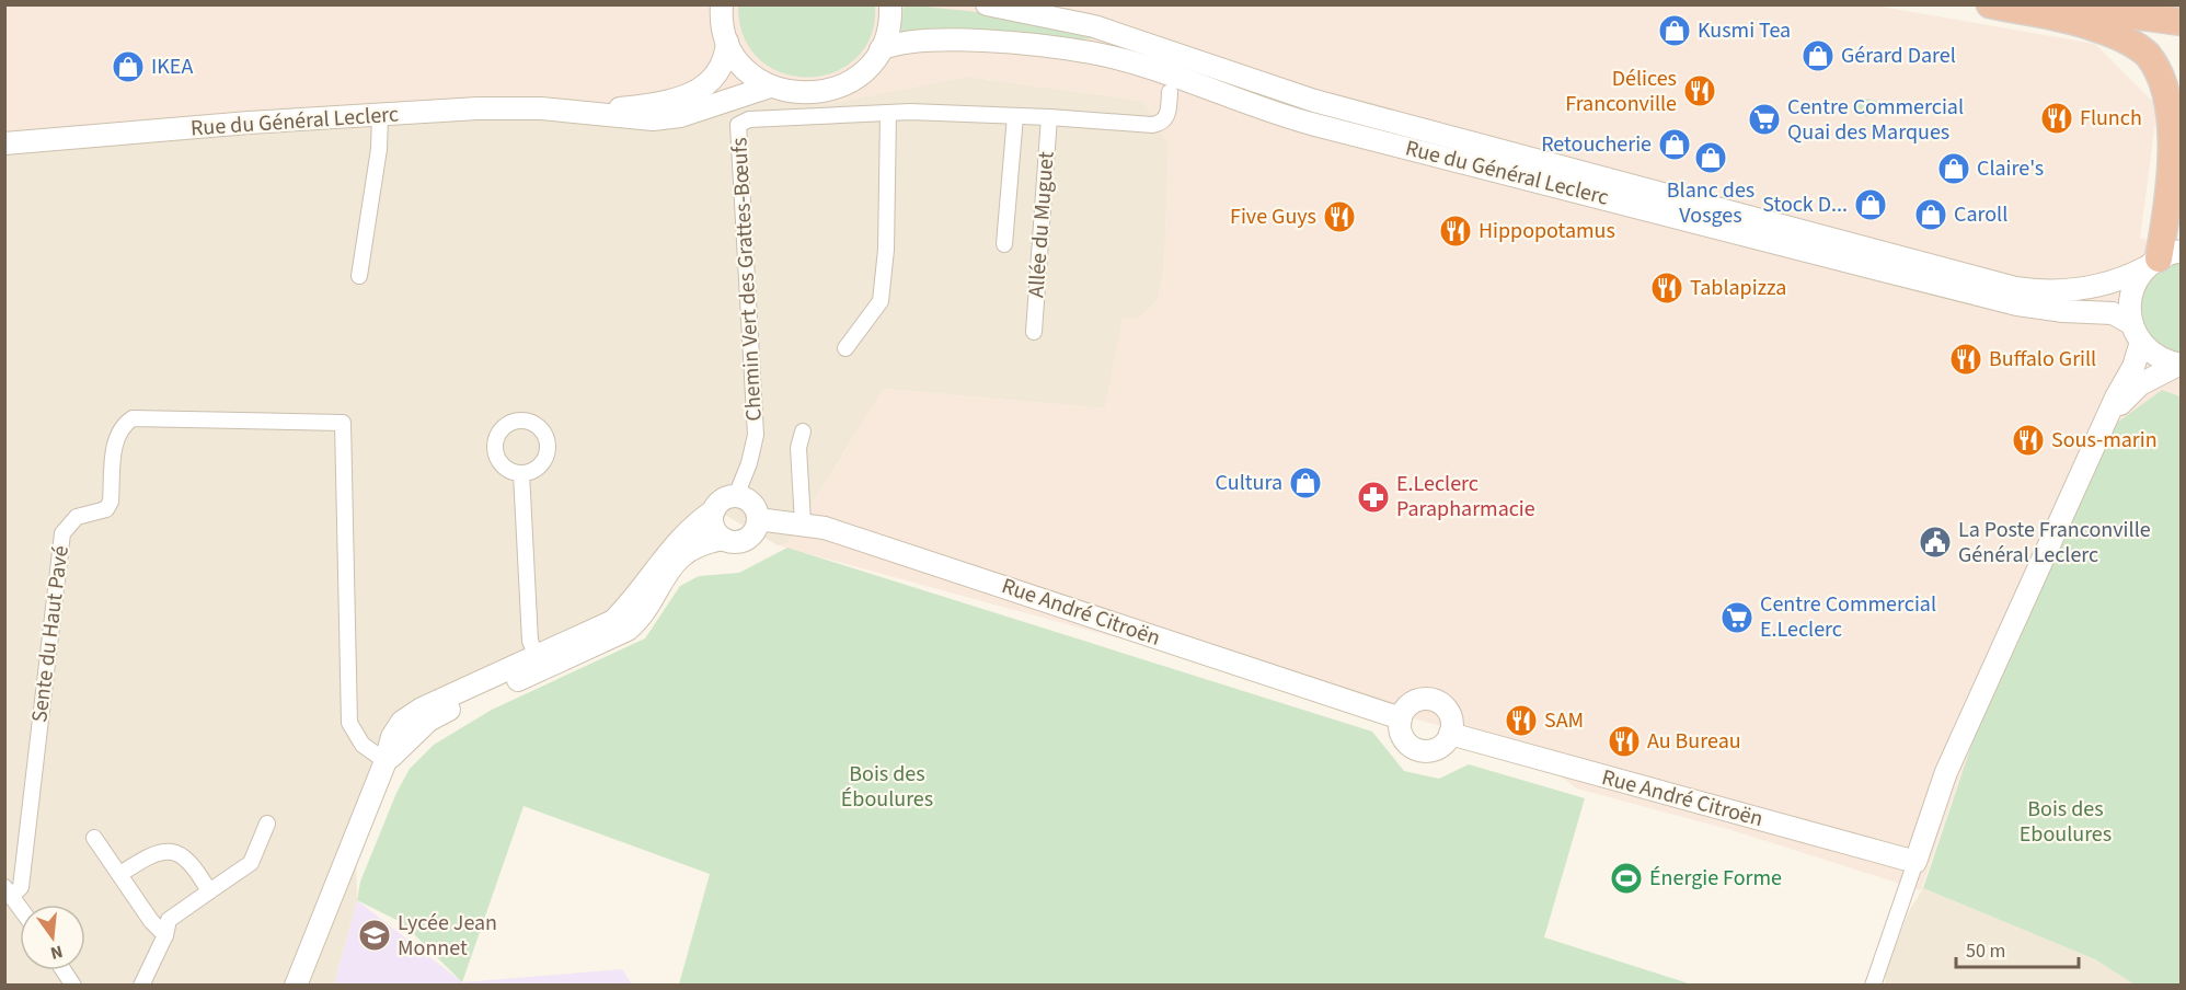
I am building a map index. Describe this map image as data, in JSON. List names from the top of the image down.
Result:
{
  "streets": {
    "main road": ["Rue du Général Leclerc", "Rue André Citroën"],
    "street": ["Allée du Muguet", "Chemin Vert des Grattes-Bœufs", "Sente du Haut Pavé"]
  },
  "crossings": [
    ["Allée du Muguet", "Chemin Vert des Grattes-Bœufs"],
    ["Chemin Vert des Grattes-Bœufs", "Rue André Citroën"]
  ],
  "parks": ["Bois des Éboulures", "Bois des Eboulures"],
  "places": {
    "shop": [
      "Kusmi Tea",
      "Gérard Darel",
      "IKEA",
      "Retoucherie",
      "Blanc des Vosges",
      "Claire's",
      "Stock D...",
      "Caroll",
      "Cultura"
    ],
    "restaurant": [
      "Délices Franconville",
      "Flunch",
      "Five Guys",
      "Hippopotamus",
      "Tablapizza",
      "Buffalo Grill",
      "Sous-marin",
      "SAM",
      "Au Bureau"
    ],
    "supermarket": ["Centre Commercial Quai des Marques", "Centre Commercial E.Leclerc"],
    "pharmacy": ["E.Leclerc Parapharmacie"],
    "public building": ["La Poste Franconville Général Leclerc"],
    "sports": ["Énergie Forme"],
    "school or university": ["Lycée Jean Monnet"]
  },
  "scale_bar": "50 m",
  "north": "bottom"
}
